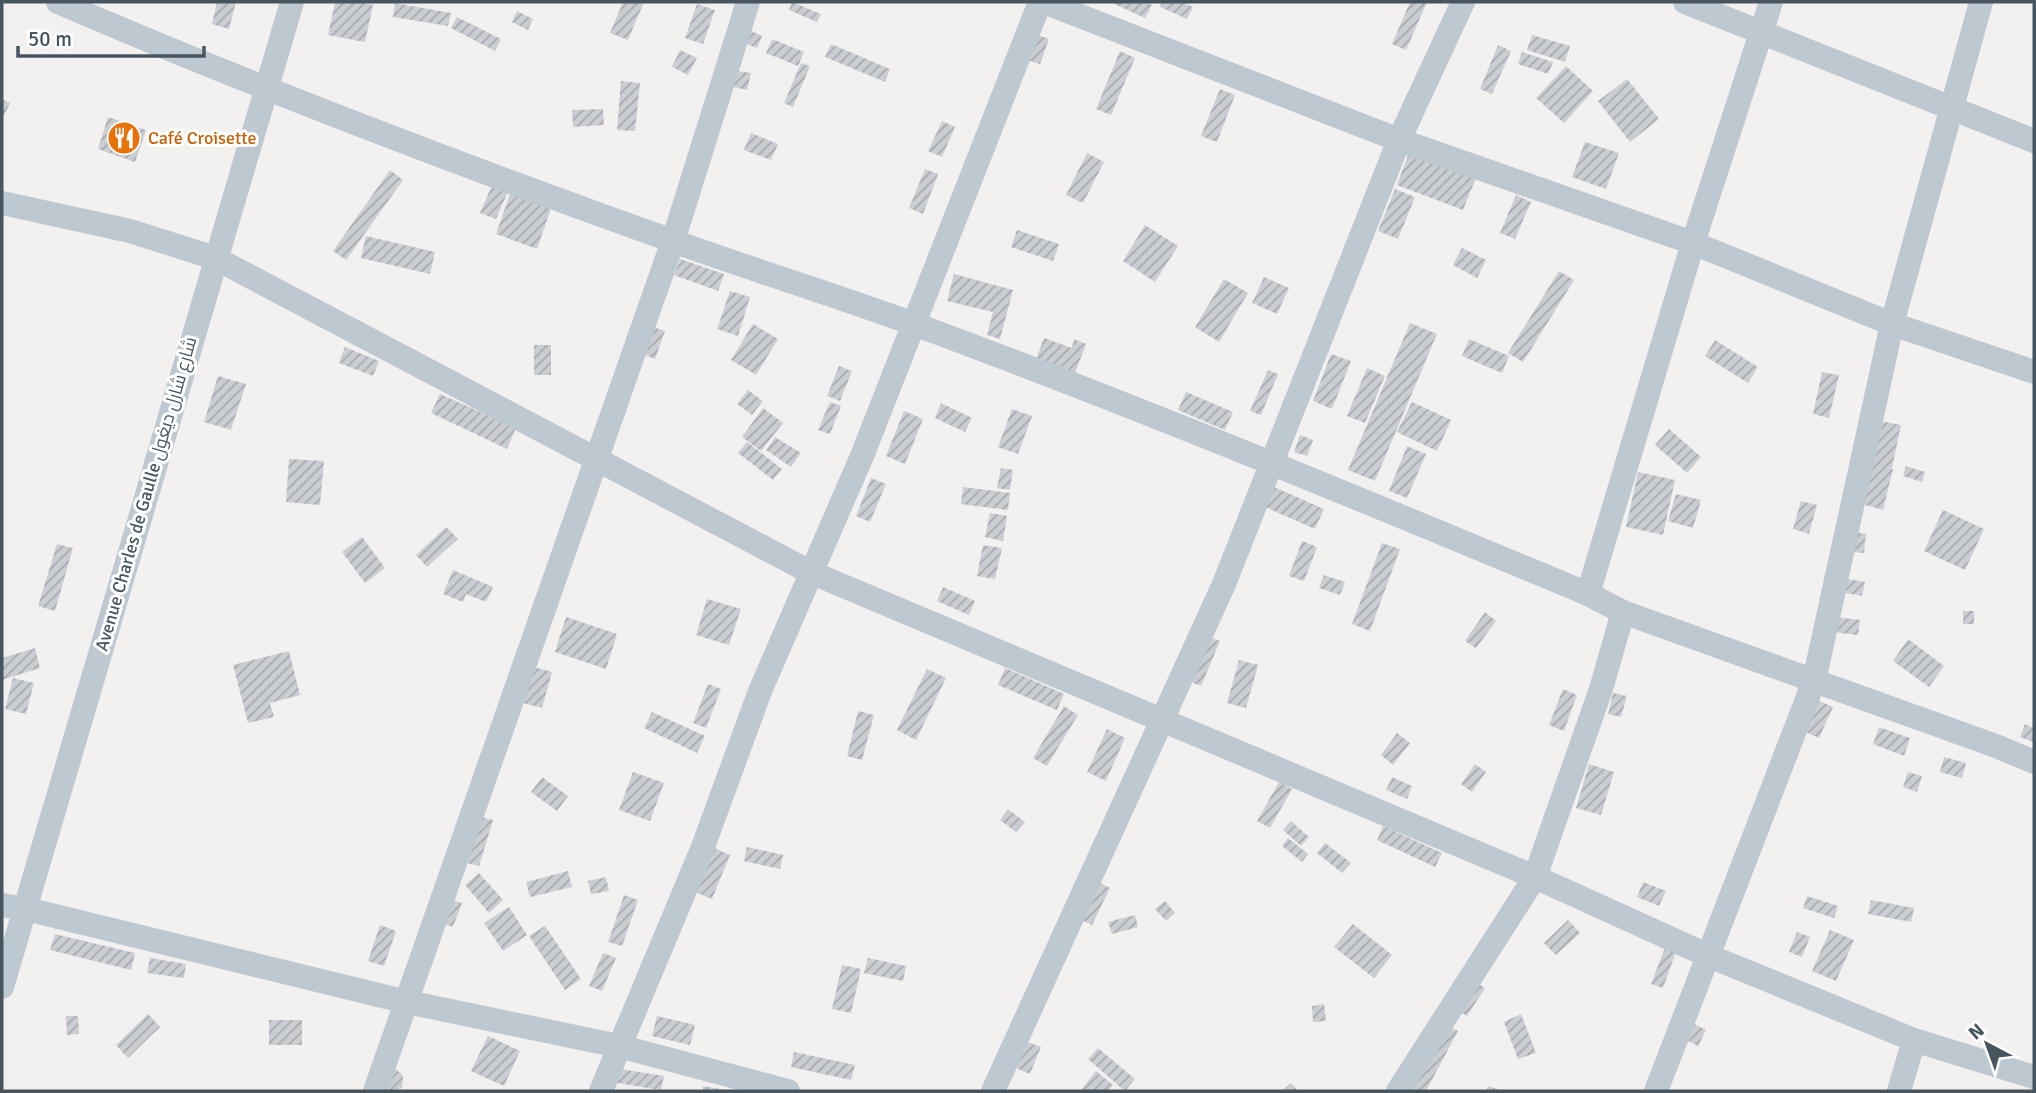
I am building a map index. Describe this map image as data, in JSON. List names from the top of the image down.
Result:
{
  "streets": {
    "street": ["Avenue Charles de Gaulle شارع شارل ديغول"]
  },
  "places": {
    "restaurant": ["Café Croisette"]
  },
  "scale_bar": "50 m",
  "north": "top left"
}
